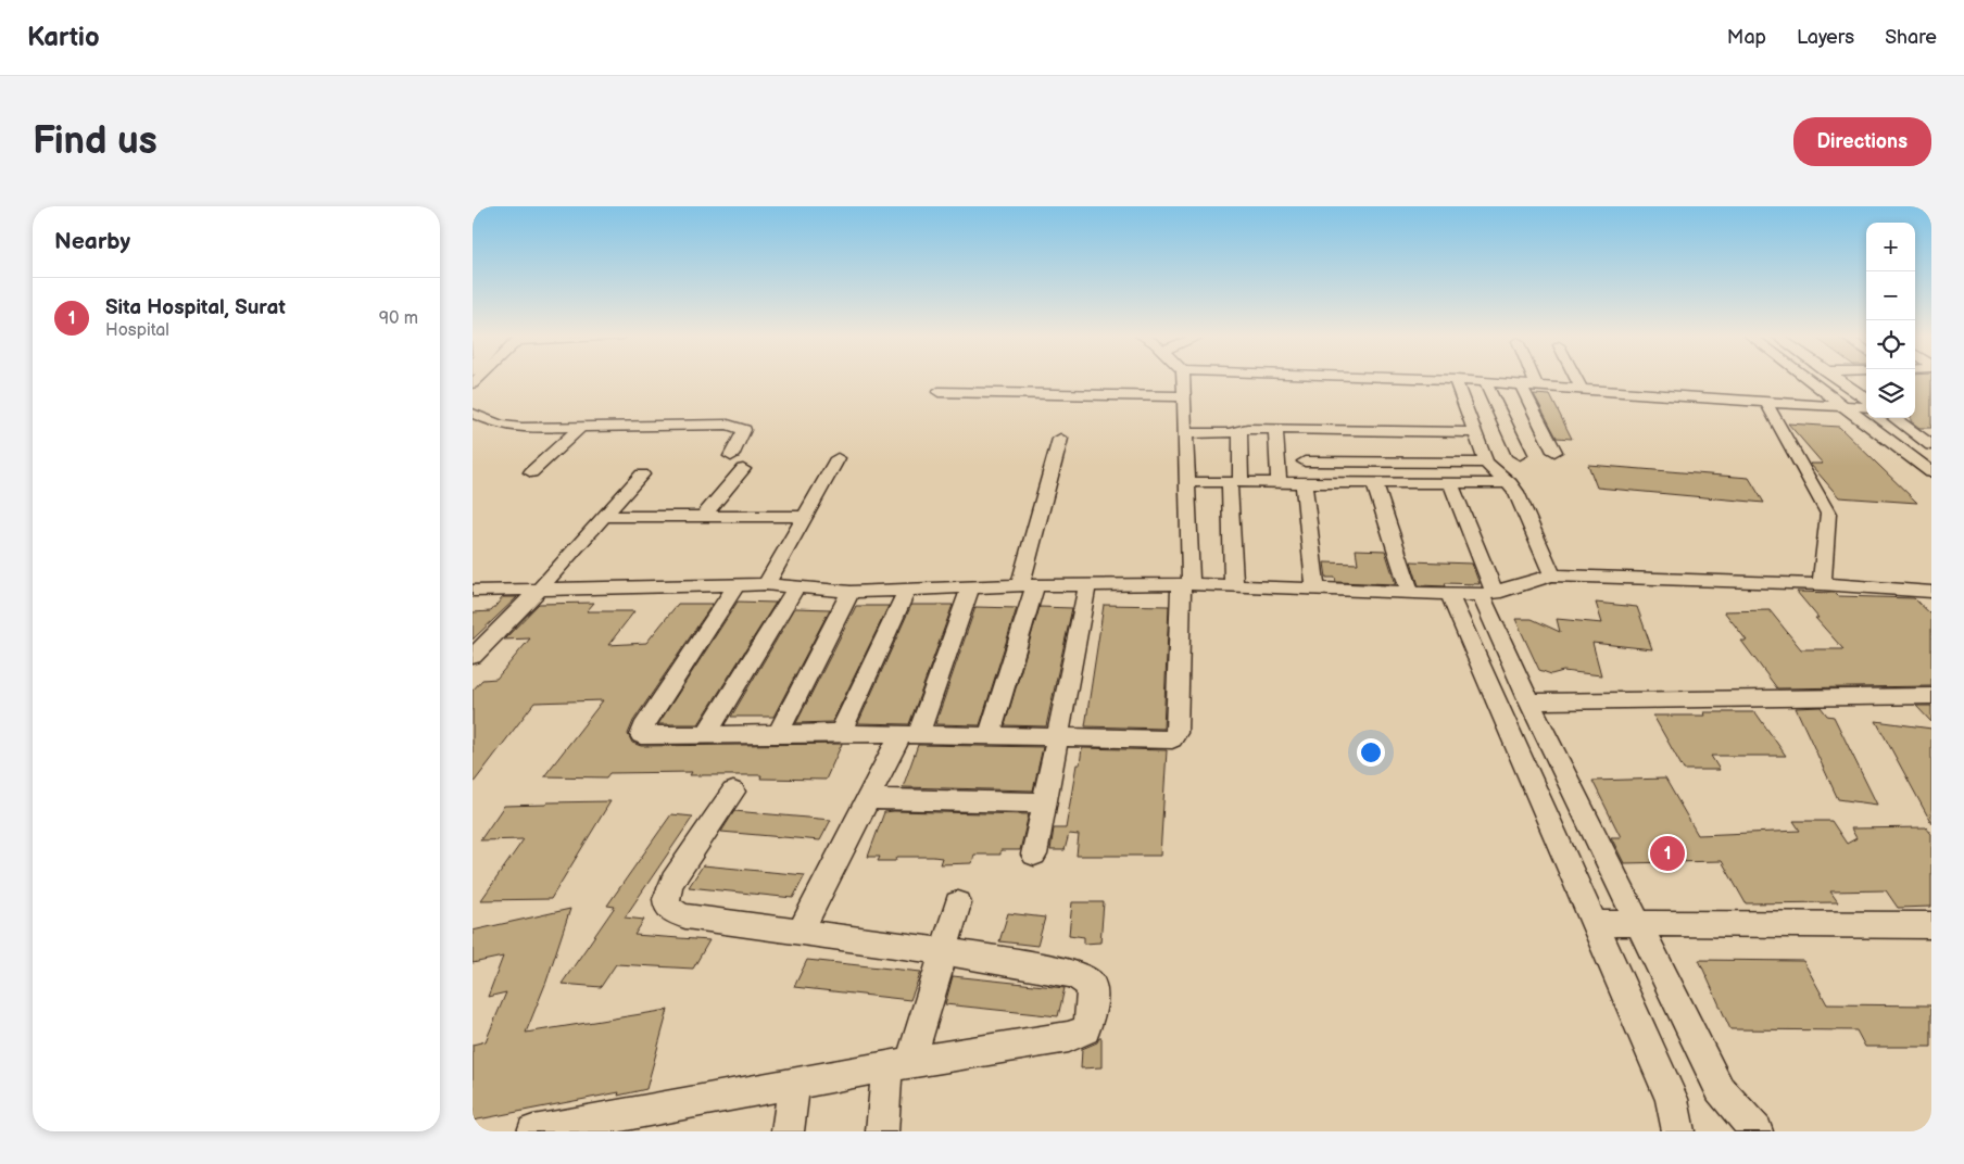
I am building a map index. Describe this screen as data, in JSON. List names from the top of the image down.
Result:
{
  "page": {
    "header": "Kartio",
    "nav": ["Map", "Layers", "Share"],
    "buttons": "Directions",
    "title": "Find us",
    "heading": "Nearby",
    "map_buttons": ["+", "−"],
    "list": [
      {
        "mark": "1",
        "name": "Sita Hospital, Surat",
        "note": "Hospital",
        "value": "90 m"
      }
    ],
    "pins": "1"
  }
}
